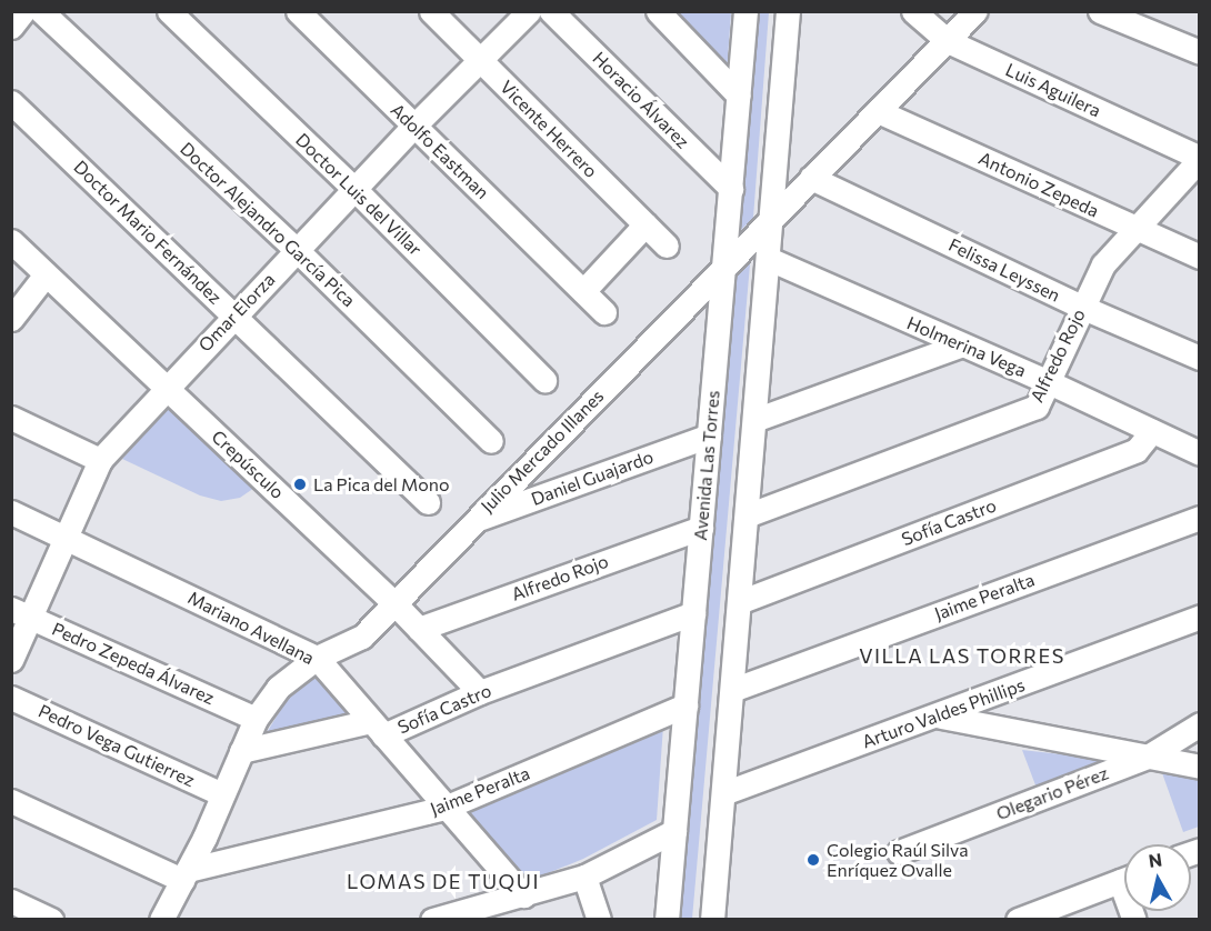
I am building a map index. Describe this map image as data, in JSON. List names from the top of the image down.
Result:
{
  "streets": {
    "street": [
      "Luis Aguilera",
      "Horacio Álvarez",
      "Vicente Herrero",
      "Adolfo Eastman",
      "Antonio Zepeda",
      "Doctor Luis del Villar",
      "Doctor Alejandro García Pica",
      "Doctor Mario Fernández",
      "Felissa Leyssen",
      "Omar Elorza",
      "Holmerina Vega",
      "Alfredo Rojo",
      "Julio Mercado Illanes",
      "Crepúsculo",
      "Avenida Las Torres",
      "Daniel Guajardo",
      "Sofía Castro",
      "Jaime Peralta",
      "Mariano Avellana",
      "Pedro Zepeda Álvarez",
      "Arturo Valdes Phillips",
      "Pedro Vega Gutierrez",
      "Olegario Pérez"
    ]
  },
  "crossings": [
    ["Luis Aguilera", "Alfredo Rojo"],
    ["Luis Aguilera", "Julio Mercado Illanes"],
    ["Horacio Álvarez", "Avenida Las Torres"],
    ["Vicente Herrero", "Omar Elorza"],
    ["Adolfo Eastman", "Omar Elorza"],
    ["Antonio Zepeda", "Alfredo Rojo"],
    ["Antonio Zepeda", "Julio Mercado Illanes"],
    ["Doctor Luis del Villar", "Omar Elorza"],
    ["Doctor Alejandro García Pica", "Omar Elorza"],
    ["Doctor Mario Fernández", "Omar Elorza"],
    ["Felissa Leyssen", "Alfredo Rojo"],
    ["Felissa Leyssen", "Julio Mercado Illanes"],
    ["Omar Elorza", "Crepúsculo"],
    ["Omar Elorza", "Mariano Avellana"],
    ["Omar Elorza", "Pedro Zepeda Álvarez"],
    ["Holmerina Vega", "Alfredo Rojo"],
    ["Holmerina Vega", "Sofía Castro"],
    ["Alfredo Rojo", "Crepúsculo"],
    ["Alfredo Rojo", "Avenida Las Torres"],
    ["Julio Mercado Illanes", "Crepúsculo"],
    ["Julio Mercado Illanes", "Avenida Las Torres"],
    ["Julio Mercado Illanes", "Daniel Guajardo"],
    ["Julio Mercado Illanes", "Jaime Peralta"],
    ["Julio Mercado Illanes", "Mariano Avellana"],
    ["Julio Mercado Illanes", "Pedro Zepeda Álvarez"],
    ["Julio Mercado Illanes", "Pedro Vega Gutierrez"],
    ["Crepúsculo", "Sofía Castro"],
    ["Avenida Las Torres", "Daniel Guajardo"],
    ["Avenida Las Torres", "Sofía Castro"],
    ["Avenida Las Torres", "Jaime Peralta"],
    ["Sofía Castro", "Mariano Avellana"],
    ["Jaime Peralta", "Mariano Avellana"]
  ],
  "districts": ["VILLA LAS TORRES", "LOMAS DE TUQUI"],
  "places": ["La Pica del Mono", "Colegio Raúl Silva Enríquez Ovalle"],
  "north": "top"
}
